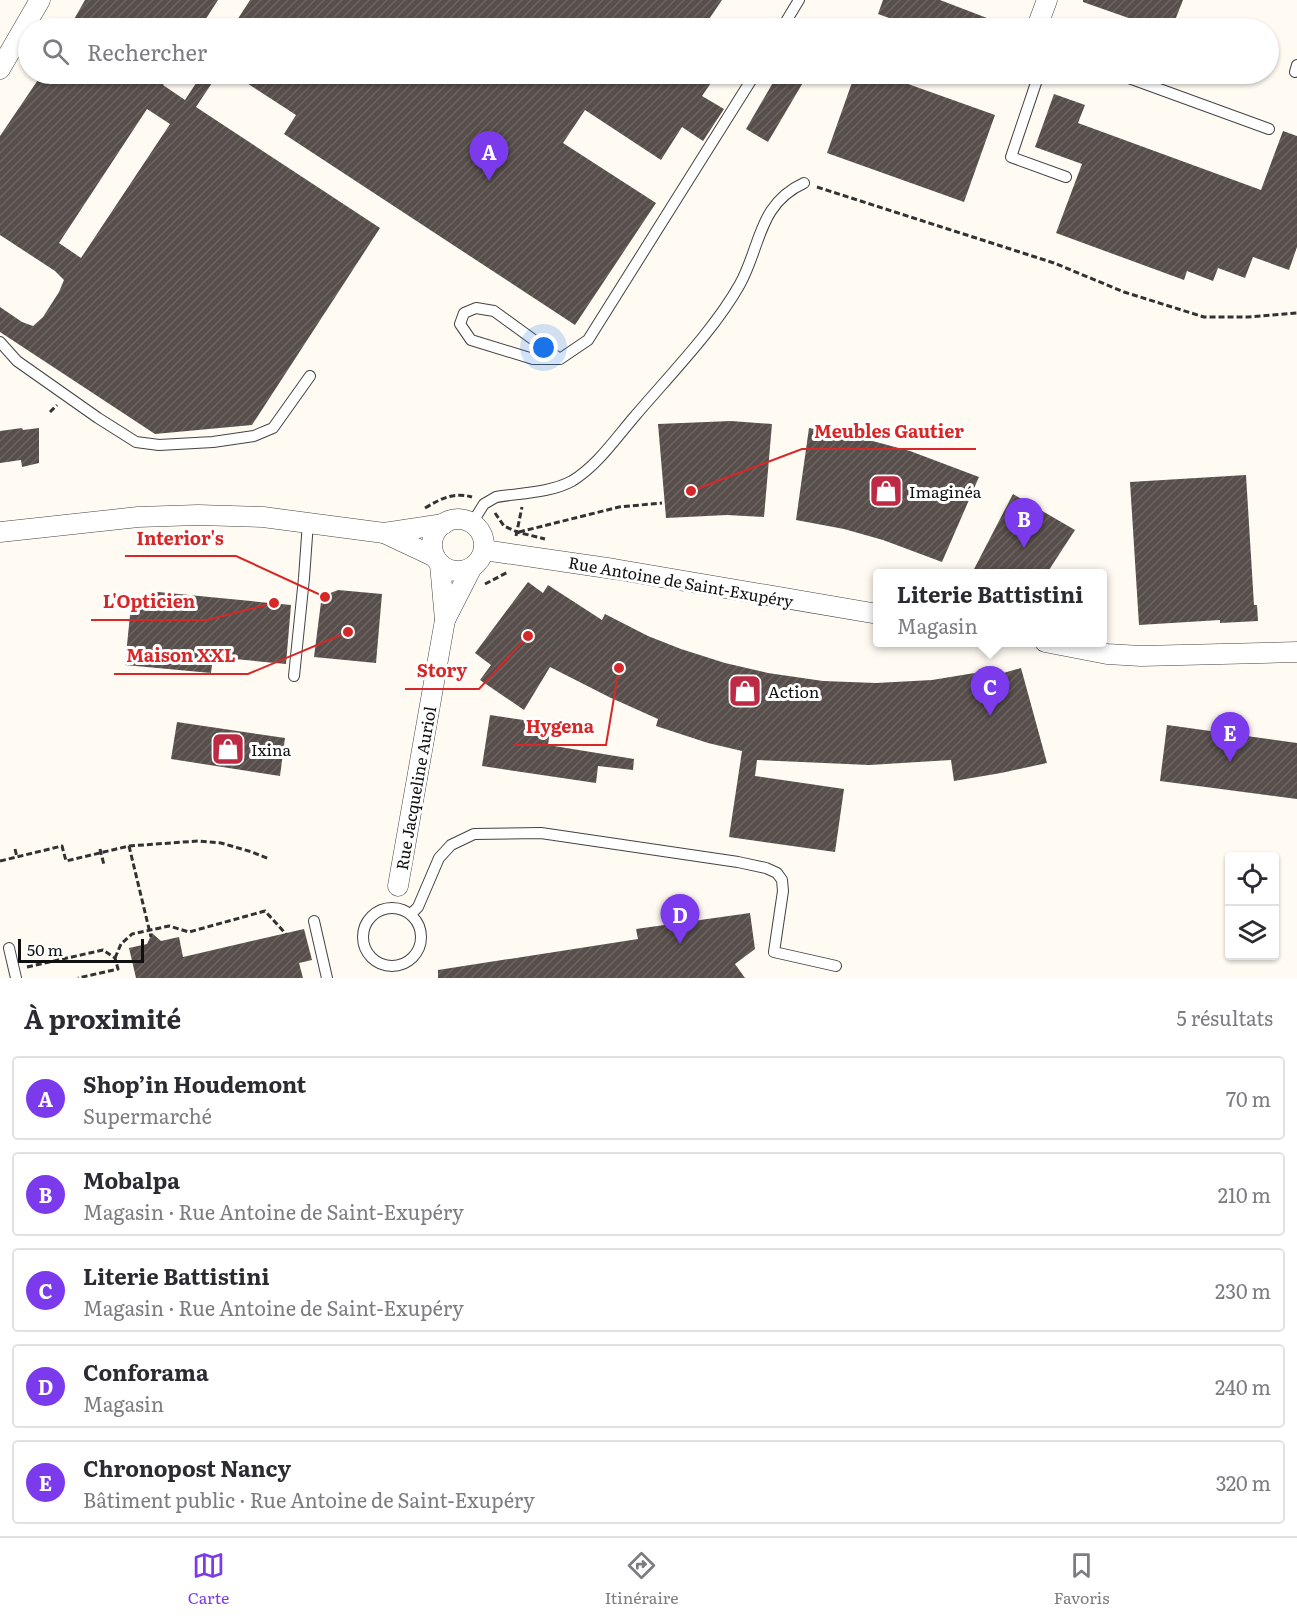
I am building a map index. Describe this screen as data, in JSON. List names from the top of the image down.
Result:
{
  "streets": {
    "street": ["Rue Antoine de Saint-Exupéry", "Rue Jacqueline Auriol"]
  },
  "crossings": [
    ["Rue Antoine de Saint-Exupéry", "Rue Jacqueline Auriol"]
  ],
  "places": {
    "other": [
      "Meubles Gautier",
      "Interior's",
      "L'Opticien",
      "Maison XXL",
      "Story",
      "Hygena"
    ],
    "shop": ["Imaginéa", "Action", "Ixina"]
  },
  "scale_bar": "50 m",
  "page": {
    "search": "Rechercher",
    "pins": [
      "A",
      "B",
      "C",
      "E",
      "D"
    ],
    "popup": ["Literie Battistini", "Magasin"],
    "scale": "50 m",
    "heading": ["À proximité", "5 résultats"],
    "list": [
      {
        "mark": "A",
        "name": "Shop’in Houdemont",
        "note": "Supermarché",
        "value": "70 m"
      },
      {
        "mark": "B",
        "name": "Mobalpa",
        "note": "Magasin · Rue Antoine de Saint-Exupéry",
        "value": "210 m"
      },
      {
        "mark": "C",
        "name": "Literie Battistini",
        "note": "Magasin · Rue Antoine de Saint-Exupéry",
        "value": "230 m"
      },
      {
        "mark": "D",
        "name": "Conforama",
        "note": "Magasin",
        "value": "240 m"
      },
      {
        "mark": "E",
        "name": "Chronopost Nancy",
        "note": "Bâtiment public · Rue Antoine de Saint-Exupéry",
        "value": "320 m"
      }
    ],
    "nav": ["Carte", "Itinéraire", "Favoris"]
  }
}
